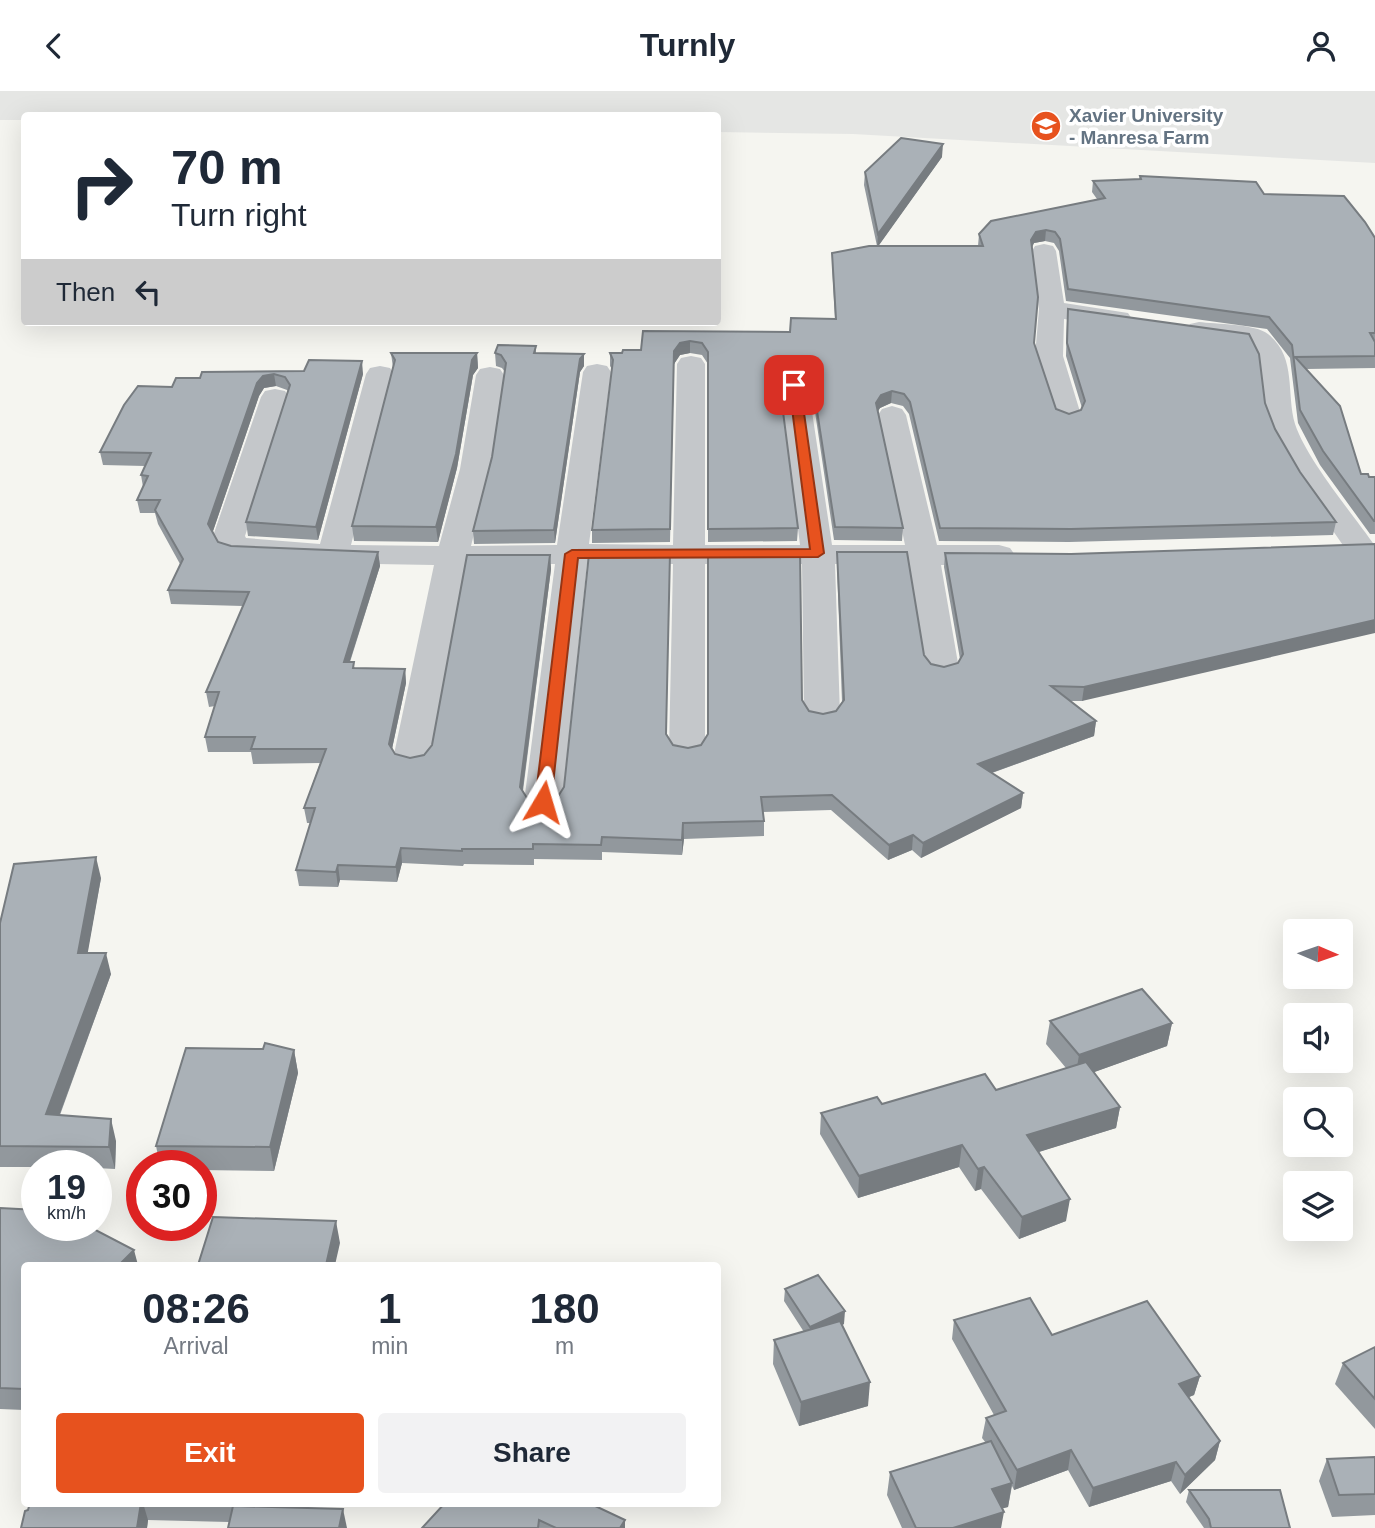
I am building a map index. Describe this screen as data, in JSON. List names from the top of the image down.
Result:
{
  "places": {
    "school or university": ["Xavier University - Manresa Farm"]
  },
  "north": "right",
  "page": {
    "header": "Turnly",
    "turn": ["70 m", "Turn right"],
    "then": "Then",
    "speed": "19 km/h",
    "limit": "30",
    "eta": [
      "08:26",
      "Arrival",
      "1",
      "min",
      "180",
      "m"
    ],
    "buttons": ["Exit", "Share"]
  }
}
